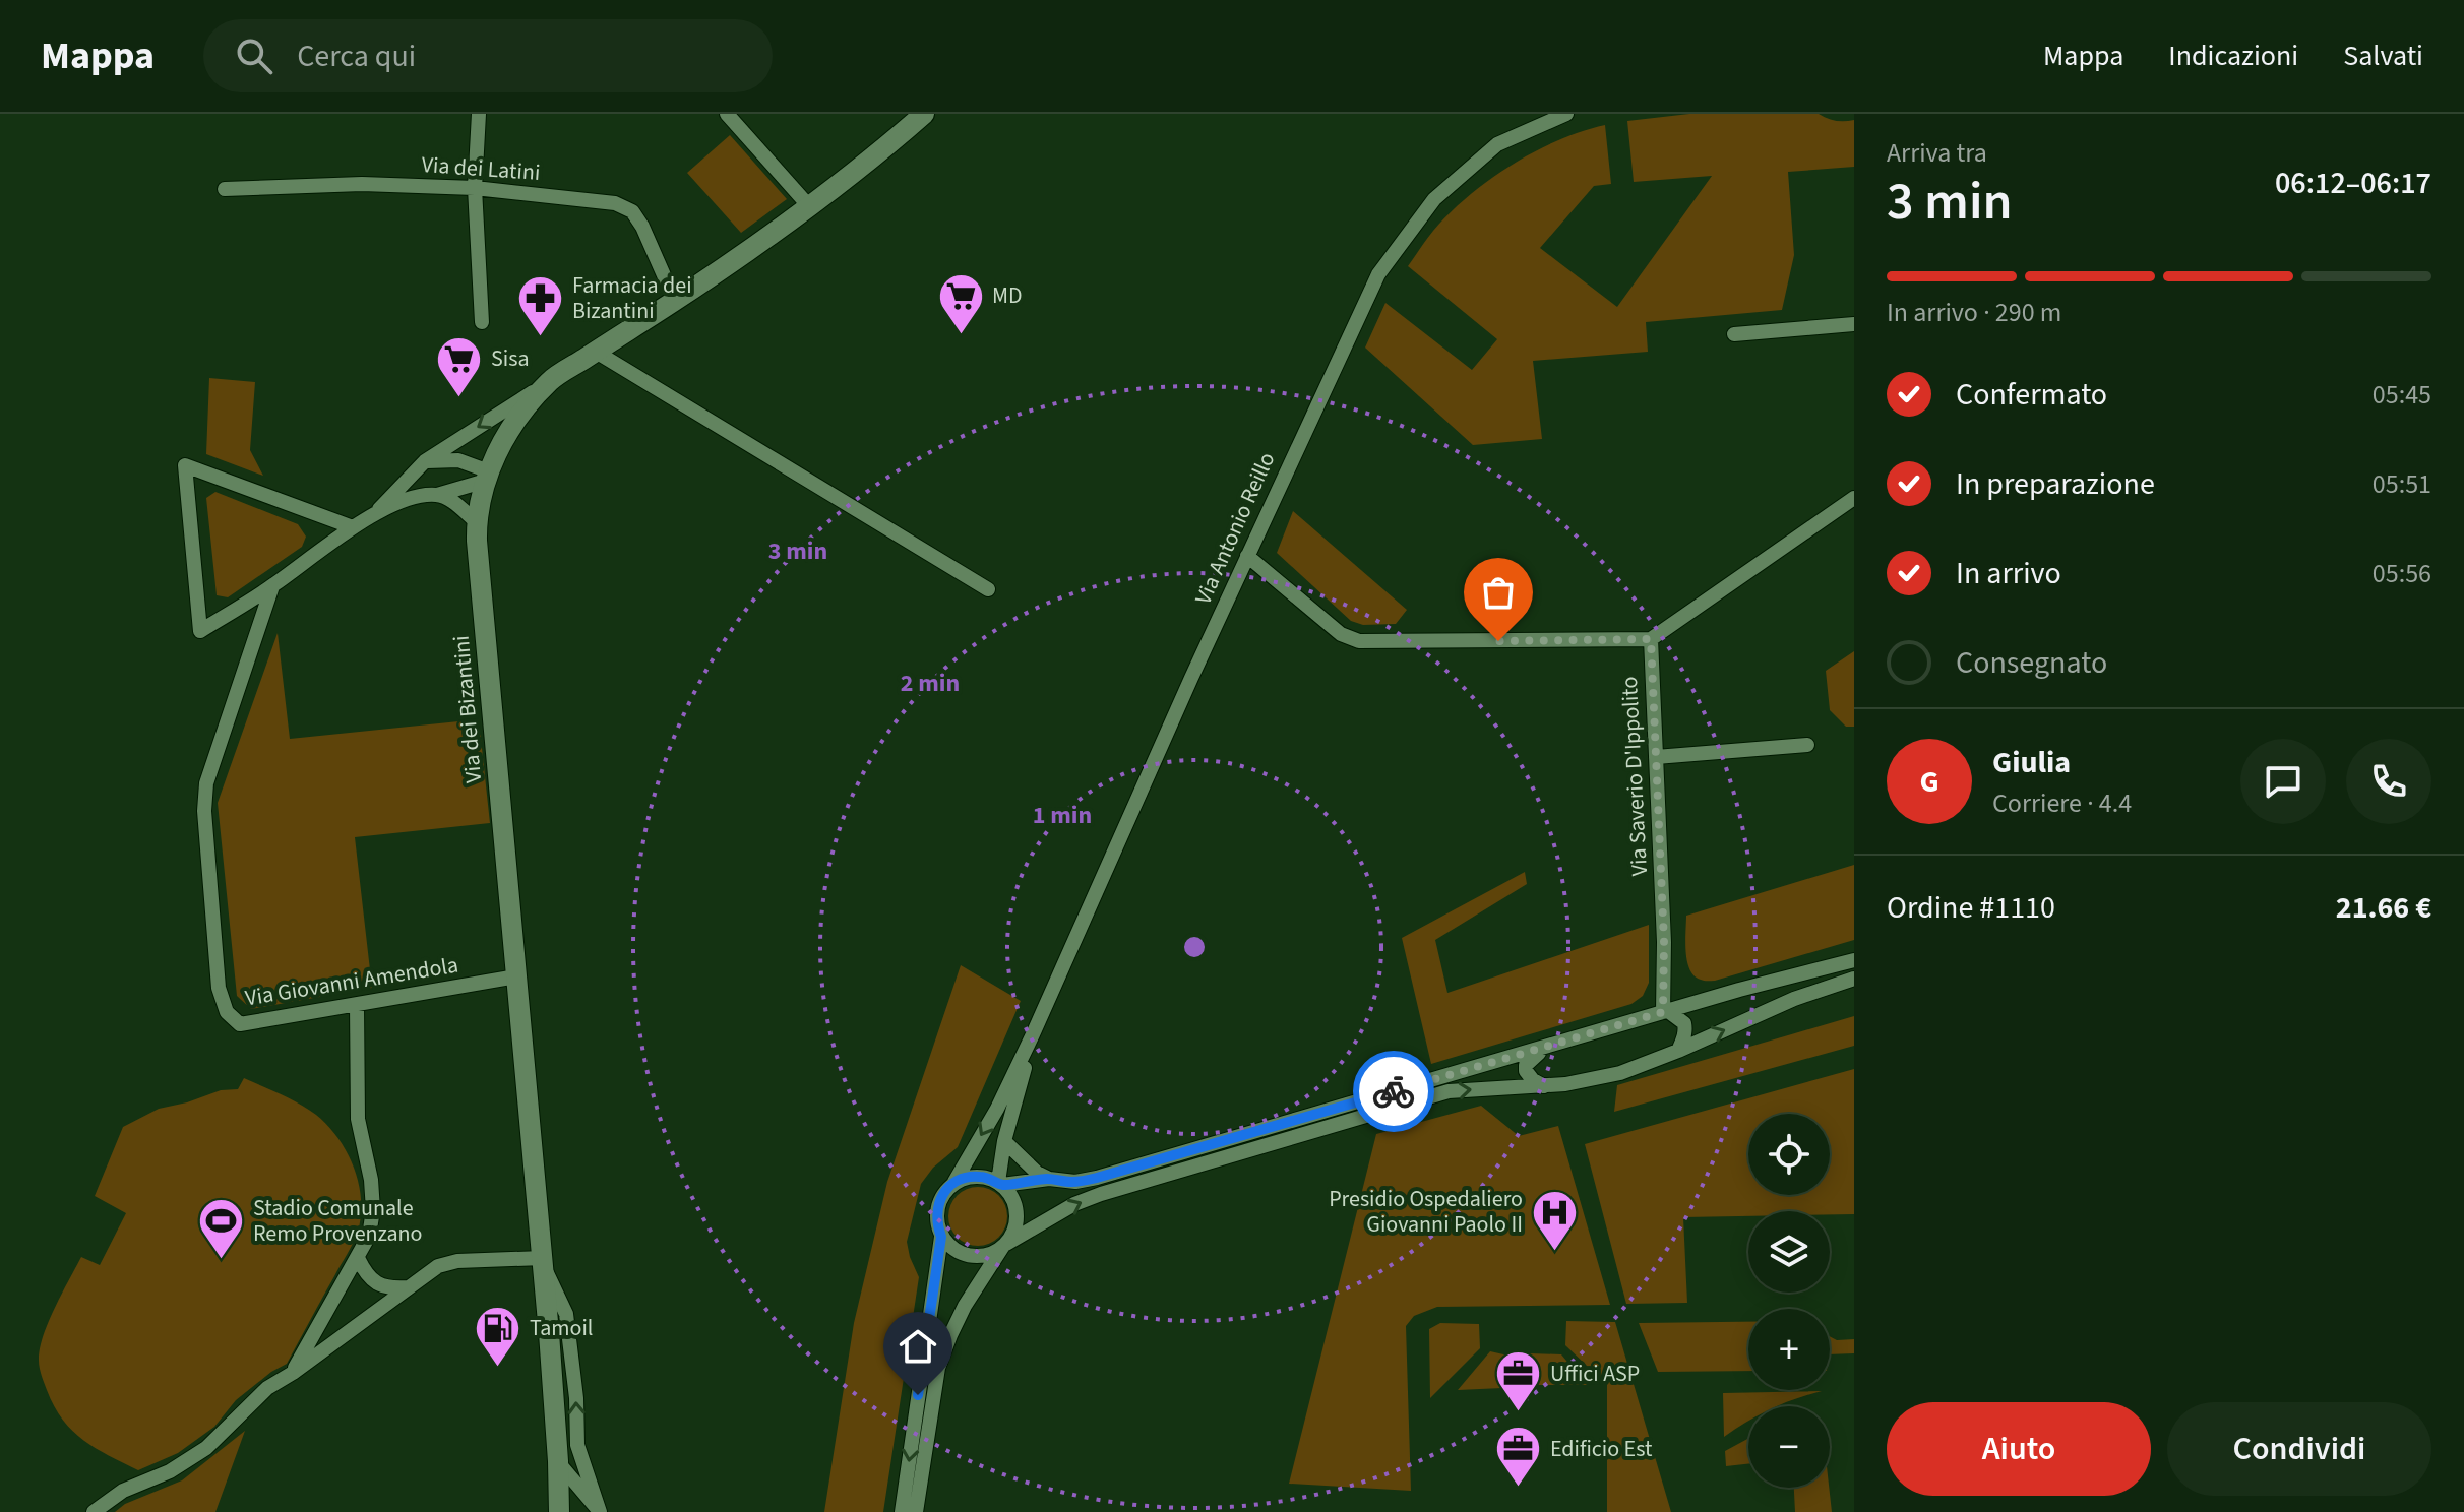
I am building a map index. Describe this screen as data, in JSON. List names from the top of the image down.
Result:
{
  "streets": {
    "street": [
      "Via dei Latini",
      "Via Antonio Reillo",
      "Via dei Bizantini",
      "Via Saverio D'Ippolito",
      "Via Giovanni Amendola"
    ]
  },
  "crossings": [
    ["Via dei Latini", "Via dei Bizantini"],
    ["Via dei Bizantini", "Via Giovanni Amendola"]
  ],
  "places": {
    "supermarket": ["MD", "Sisa"],
    "pharmacy": ["Farmacia dei Bizantini"],
    "hospital": ["Presidio Ospedaliero Giovanni Paolo II"],
    "sports": ["Stadio Comunale Remo Provenzano"],
    "fuel station": ["Tamoil"],
    "office": ["Uffici ASP", "Edificio Est"]
  },
  "page": {
    "header": "Mappa",
    "search": "Cerca qui",
    "nav": ["Mappa", "Indicazioni", "Salvati"],
    "heading": ["3 min", "Arriva tra", "06:12–06:17"],
    "panel": [
      "Giulia",
      "Corriere · 4.4",
      "Ordine #1110",
      "21.66 €"
    ],
    "bar": "In arrivo · 290 m",
    "list": [
      ["Confermato", "05:45"],
      ["In preparazione", "05:51"],
      ["In arrivo", "05:56"],
      "Consegnato"
    ],
    "round": "G",
    "map_buttons": ["+", "−"],
    "buttons": ["Aiuto", "Condividi"]
  },
  "rings": ["3 min", "2 min", "1 min"]
}
